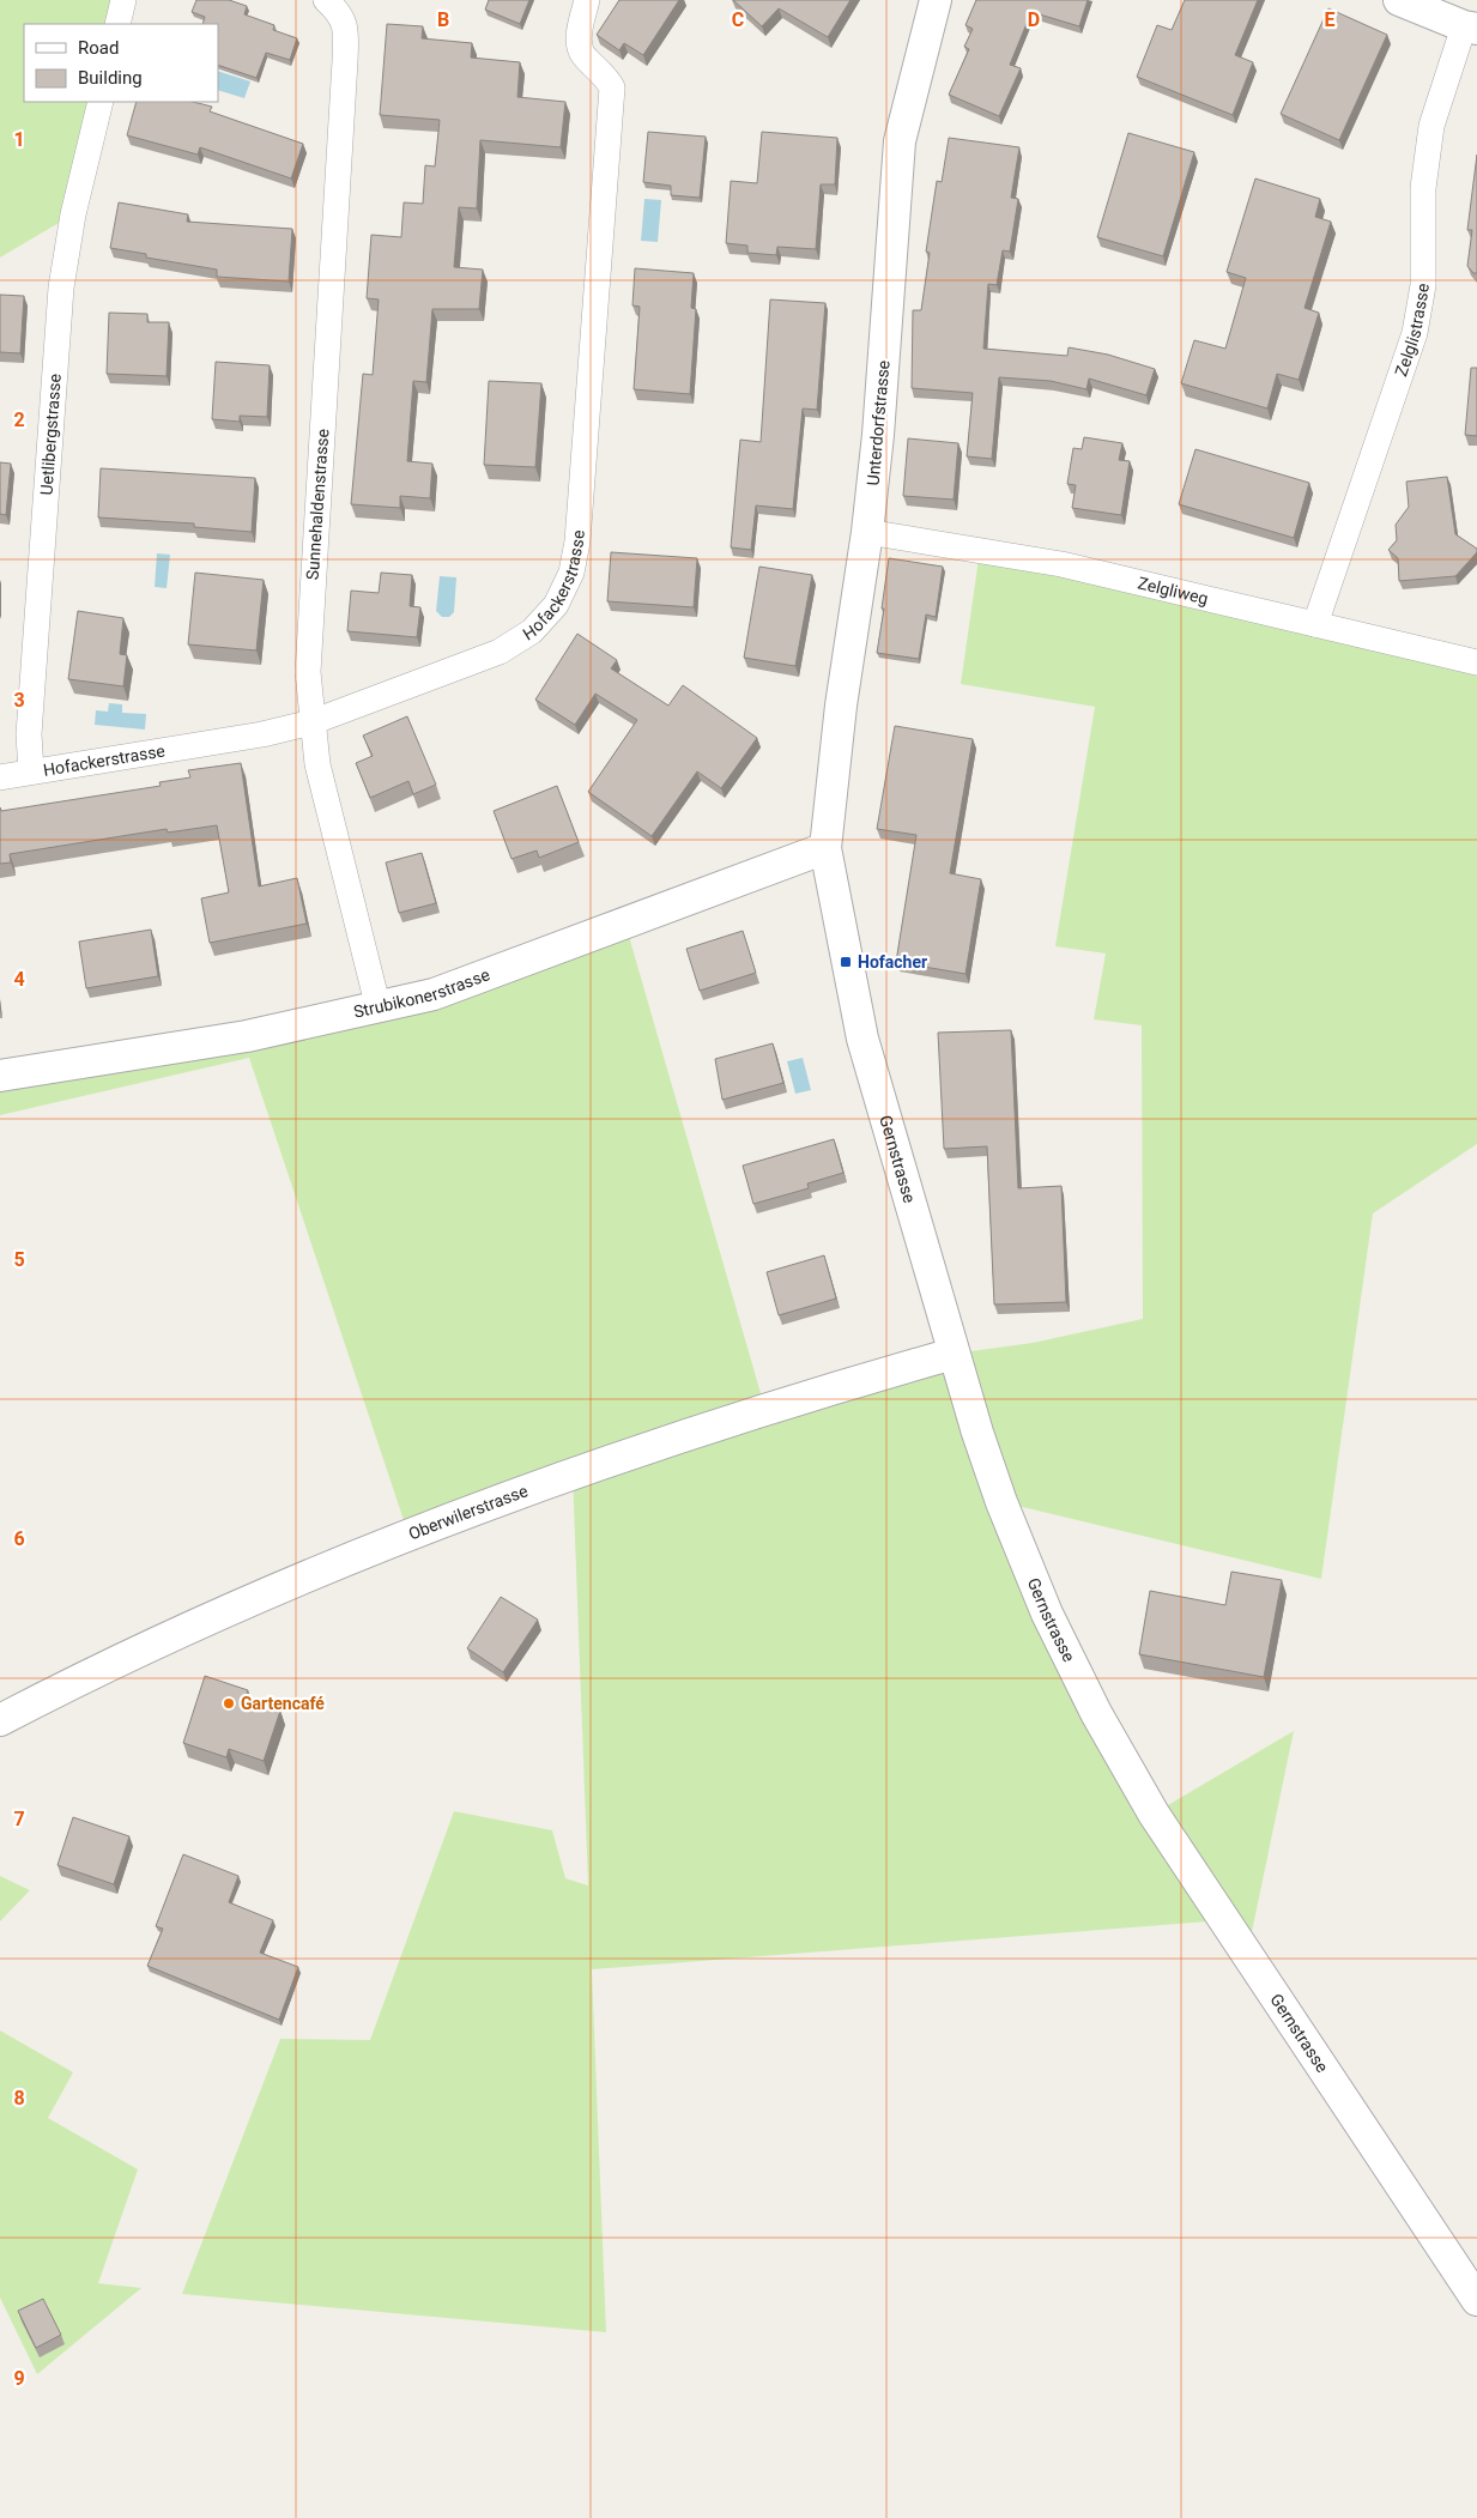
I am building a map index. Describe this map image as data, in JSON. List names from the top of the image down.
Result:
{
  "streets": {
    "street": [
      "Zelglistrasse",
      "Unterdorfstrasse",
      "Uetlibergstrasse",
      "Sunnehaldenstrasse",
      "Hofackerstrasse",
      "Zelgliweg",
      "Strubikonerstrasse",
      "Gernstrasse",
      "Oberwilerstrasse"
    ]
  },
  "crossings": [
    ["Zelglistrasse", "Zelgliweg"],
    ["Unterdorfstrasse", "Zelgliweg"],
    ["Unterdorfstrasse", "Strubikonerstrasse"],
    ["Unterdorfstrasse", "Gernstrasse"],
    ["Uetlibergstrasse", "Hofackerstrasse"],
    ["Sunnehaldenstrasse", "Hofackerstrasse"],
    ["Sunnehaldenstrasse", "Strubikonerstrasse"],
    ["Strubikonerstrasse", "Gernstrasse"],
    ["Gernstrasse", "Oberwilerstrasse"]
  ],
  "places": {
    "transit": ["Hofacher"],
    "other": ["Gartencafé"]
  },
  "legend": ["Road", "Building"],
  "grid": {
    "columns": [
      "B",
      "C",
      "D",
      "E"
    ],
    "rows": [
      "1",
      "2",
      "3",
      "4",
      "5",
      "6",
      "7",
      "8",
      "9"
    ]
  }
}
